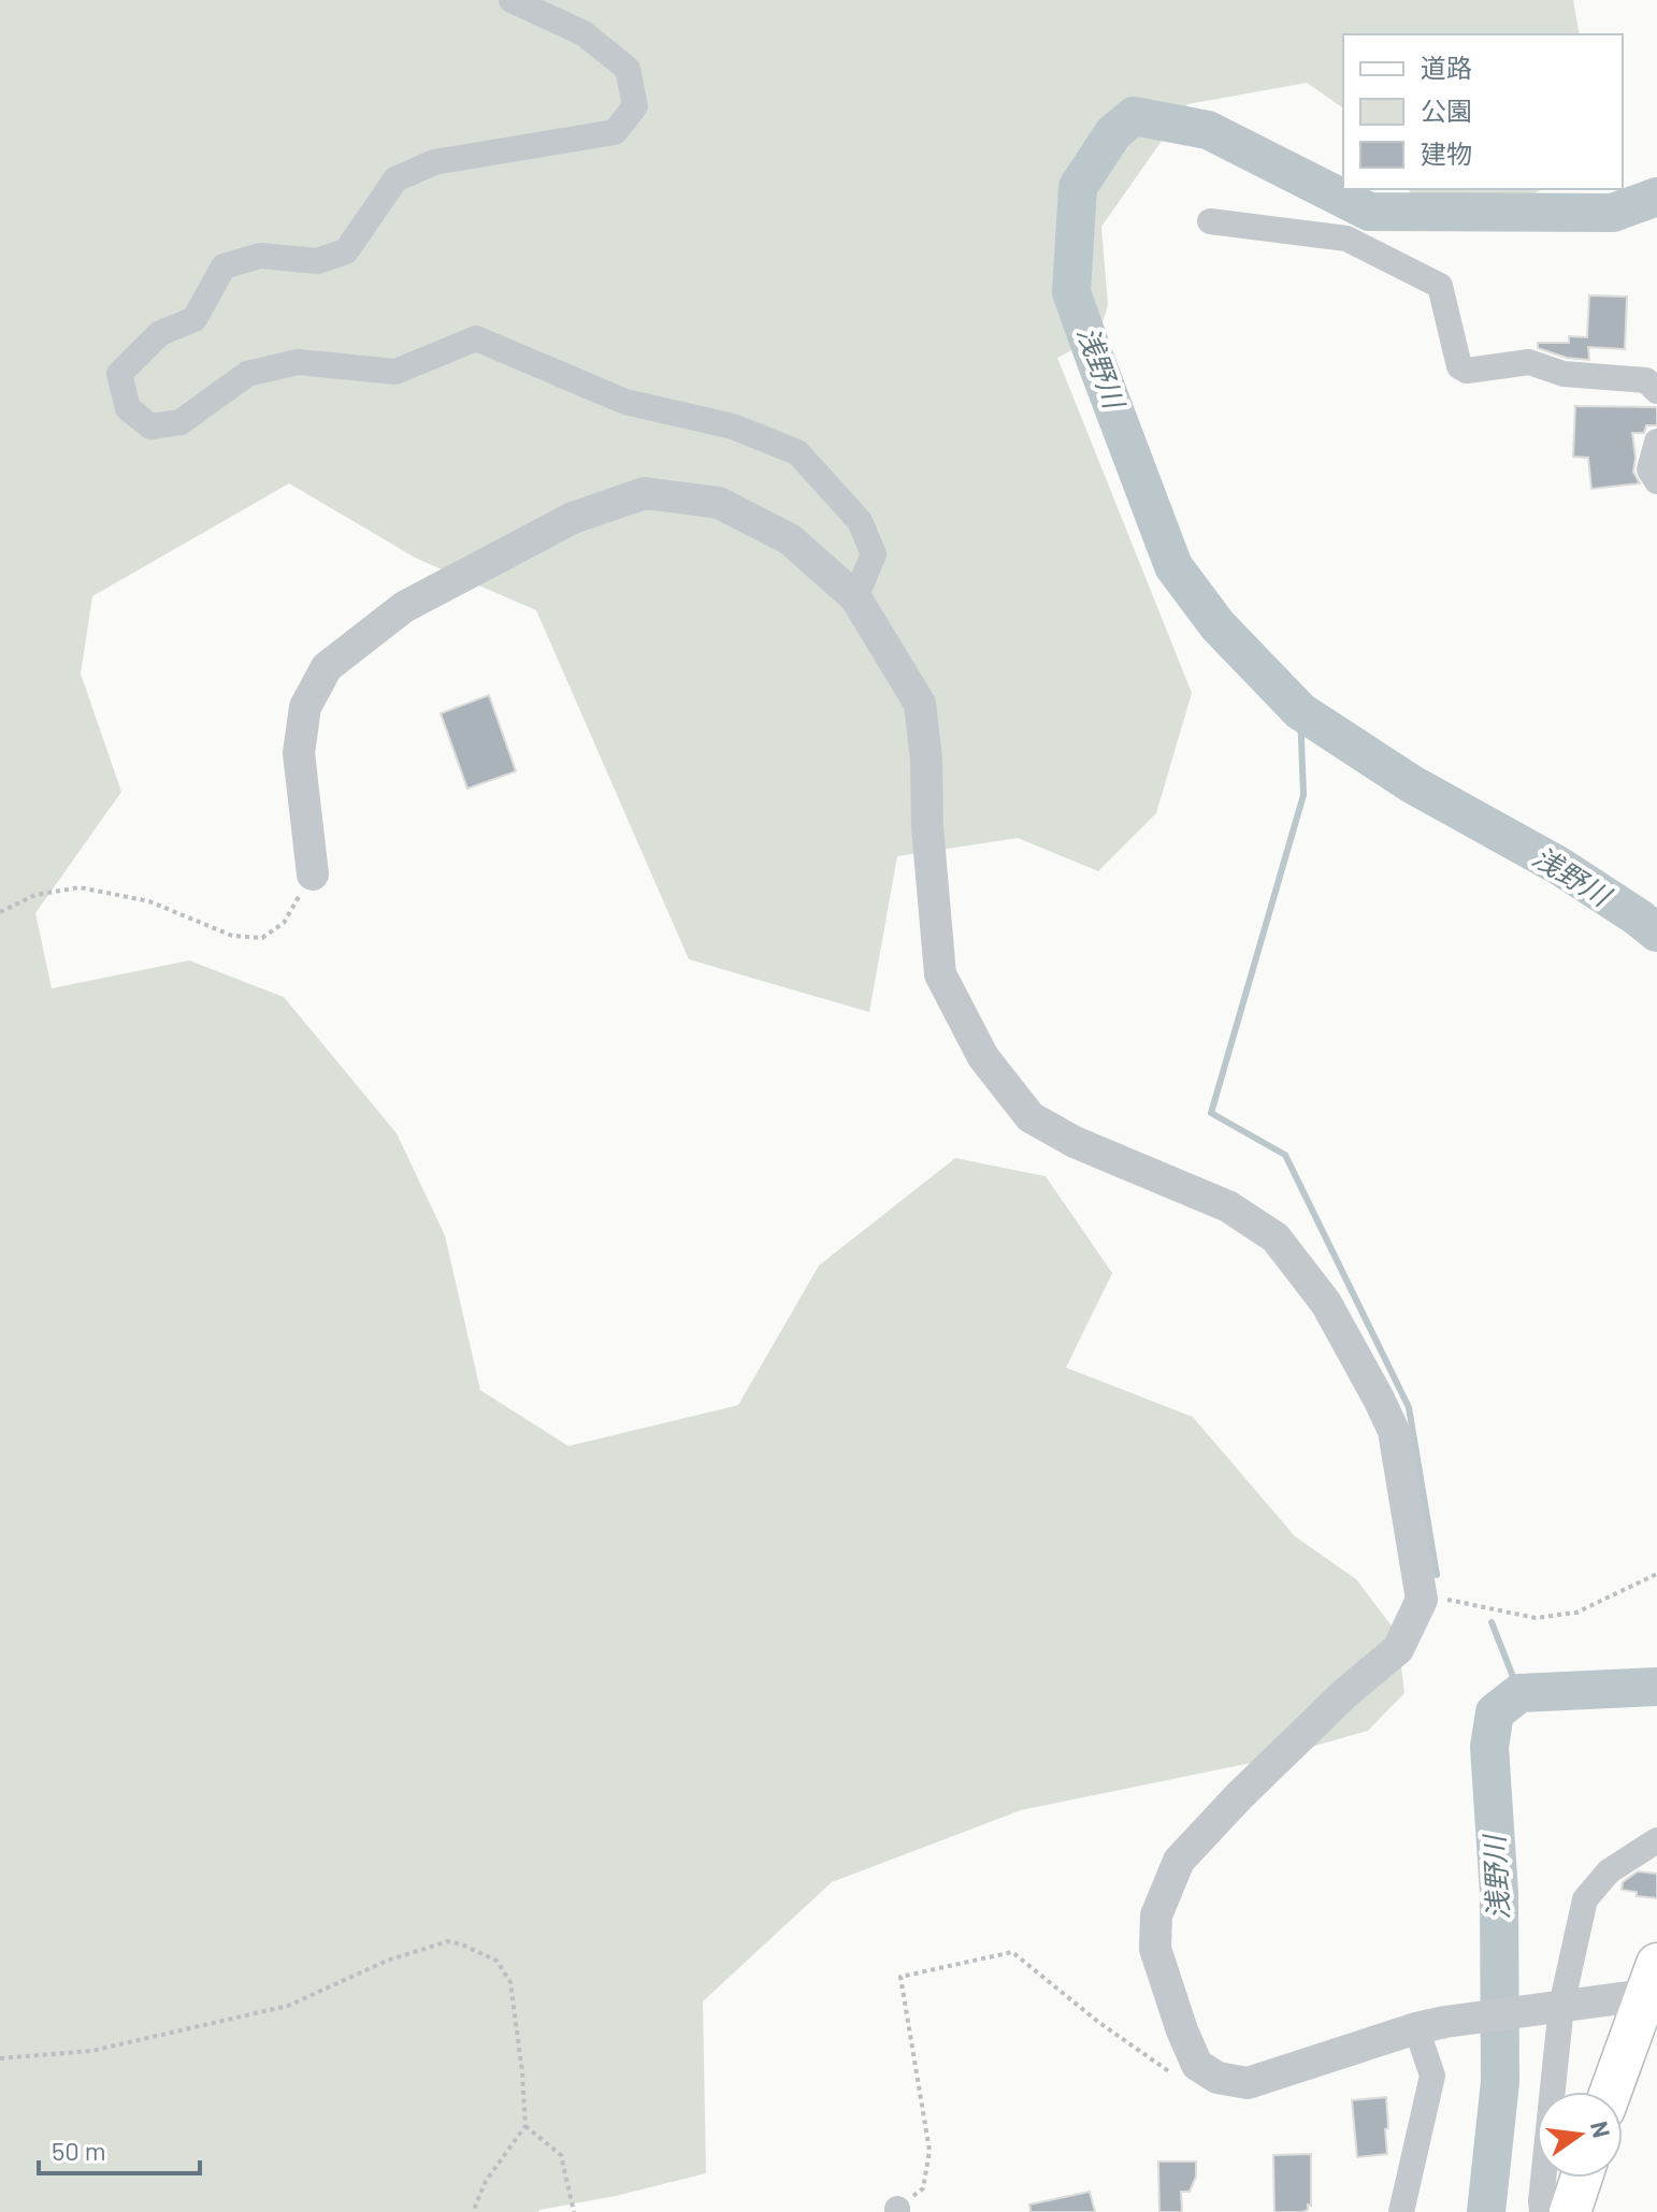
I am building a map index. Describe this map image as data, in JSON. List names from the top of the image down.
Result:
{
  "water": ["浅野川"],
  "legend": ["道路", "公園", "建物"],
  "scale_bar": "50 m",
  "north": "right"
}
